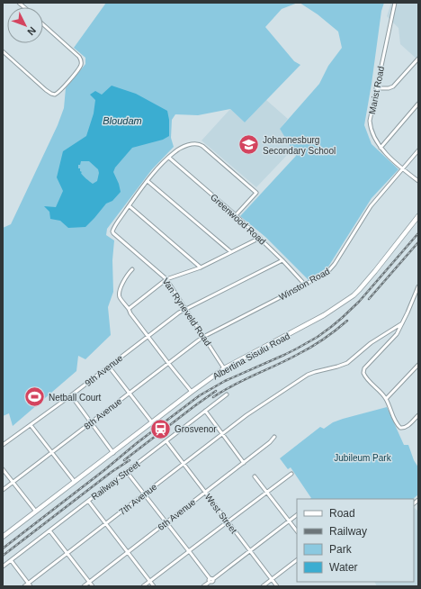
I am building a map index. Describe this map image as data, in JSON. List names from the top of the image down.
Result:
{
  "streets": {
    "main road": ["Albertina Sisulu Road"],
    "street": [
      "Marist Road",
      "Greenwood Road",
      "Winston Road",
      "Van Ryneveld Road",
      "9th Avenue",
      "8th Avenue",
      "Railway Street",
      "7th Avenue",
      "West Street",
      "6th Avenue"
    ]
  },
  "crossings": [
    ["Marist Road", "Winston Road"],
    ["Greenwood Road", "Winston Road"],
    ["Greenwood Road", "9th Avenue"],
    ["Winston Road", "Van Ryneveld Road"],
    ["Winston Road", "8th Avenue"],
    ["Van Ryneveld Road", "Albertina Sisulu Road"],
    ["Van Ryneveld Road", "9th Avenue"],
    ["Van Ryneveld Road", "8th Avenue"],
    ["Railway Street", "West Street"],
    ["7th Avenue", "West Street"],
    ["West Street", "6th Avenue"]
  ],
  "water": ["Bloudam"],
  "parks": ["Jubileum Park"],
  "places": {
    "school or university": ["Johannesburg Secondary School"],
    "sports": ["Netball Court"],
    "station": ["Grosvenor"]
  },
  "legend": [
    "Road",
    "Railway",
    "Park",
    "Water"
  ],
  "north": "bottom right"
}
